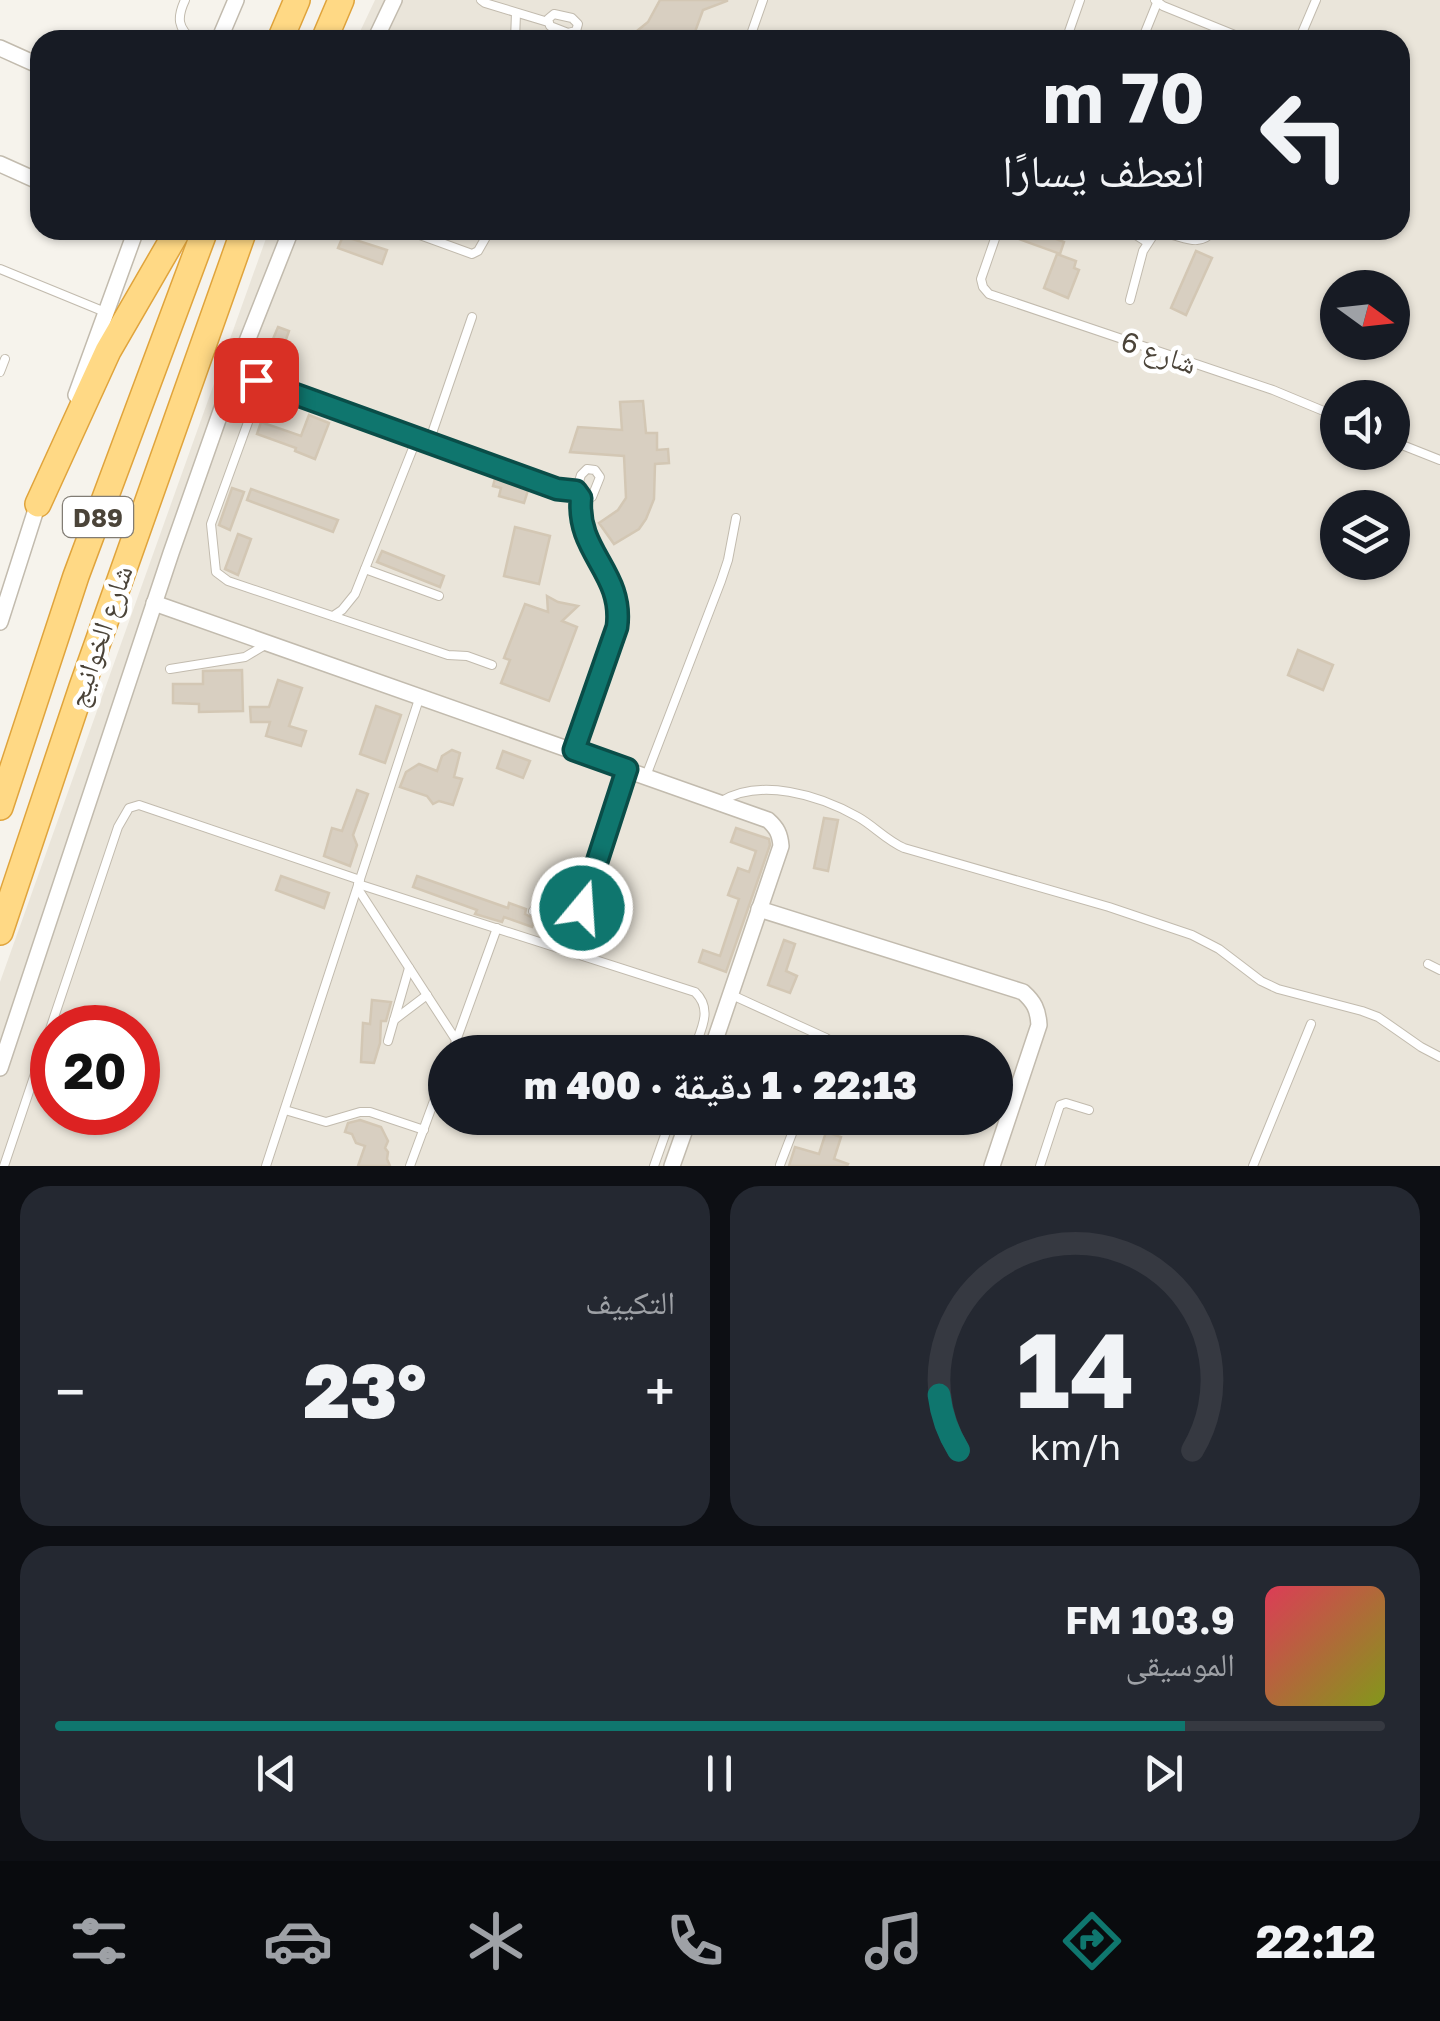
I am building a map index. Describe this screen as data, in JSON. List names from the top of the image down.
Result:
{
  "streets": {
    "highway": ["D89", "شارع الخوانيج"],
    "lane": ["شارع 6"]
  },
  "north": "right",
  "page": {
    "turn": ["70 m", "انعطف يسارًا"],
    "limit": "20",
    "trip": "22:13 · 1 دقيقة · 400 m",
    "tile": "التكييف",
    "heat": ["−", "23°", "+"],
    "song": ["103.9 FM", "الموسيقى"],
    "tabs": "22:12",
    "gauge": ["14", "km/h"]
  }
}
